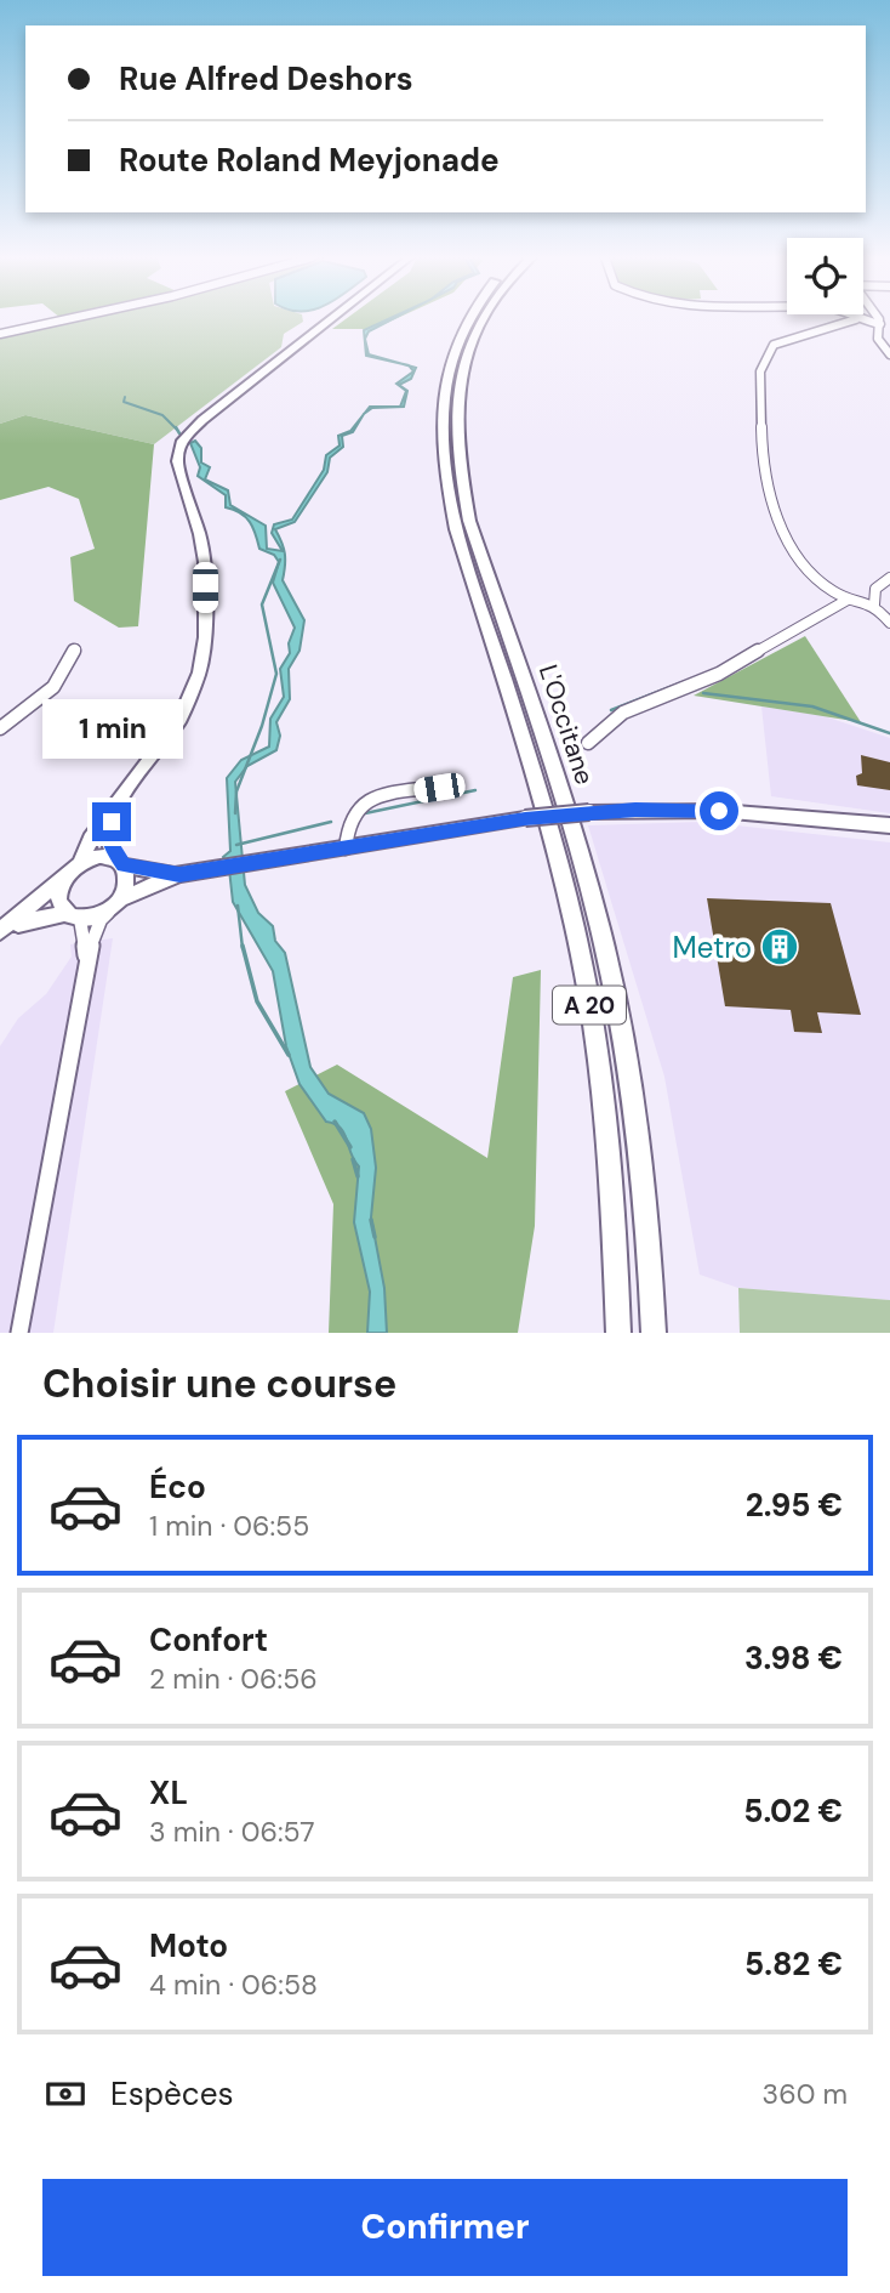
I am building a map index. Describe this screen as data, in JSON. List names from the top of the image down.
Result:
{
  "streets": {
    "highway": ["L'Occitane", "A 20"]
  },
  "places": {
    "building": ["Metro"]
  },
  "page": {
    "banner": ["Rue Alfred Deshors", "Route Roland Meyjonade"],
    "bubble": "1 min",
    "heading": "Choisir une course",
    "list": [
      {
        "name": "Éco",
        "note": "1 min · 06:55",
        "value": "2.95 €"
      },
      {
        "name": "Confort",
        "note": "2 min · 06:56",
        "value": "3.98 €"
      },
      {
        "name": "XL",
        "note": "3 min · 06:57",
        "value": "5.02 €"
      },
      {
        "name": "Moto",
        "note": "4 min · 06:58",
        "value": "5.82 €"
      }
    ],
    "pay": ["Espèces", "360 m"],
    "buttons": "Confirmer"
  }
}
